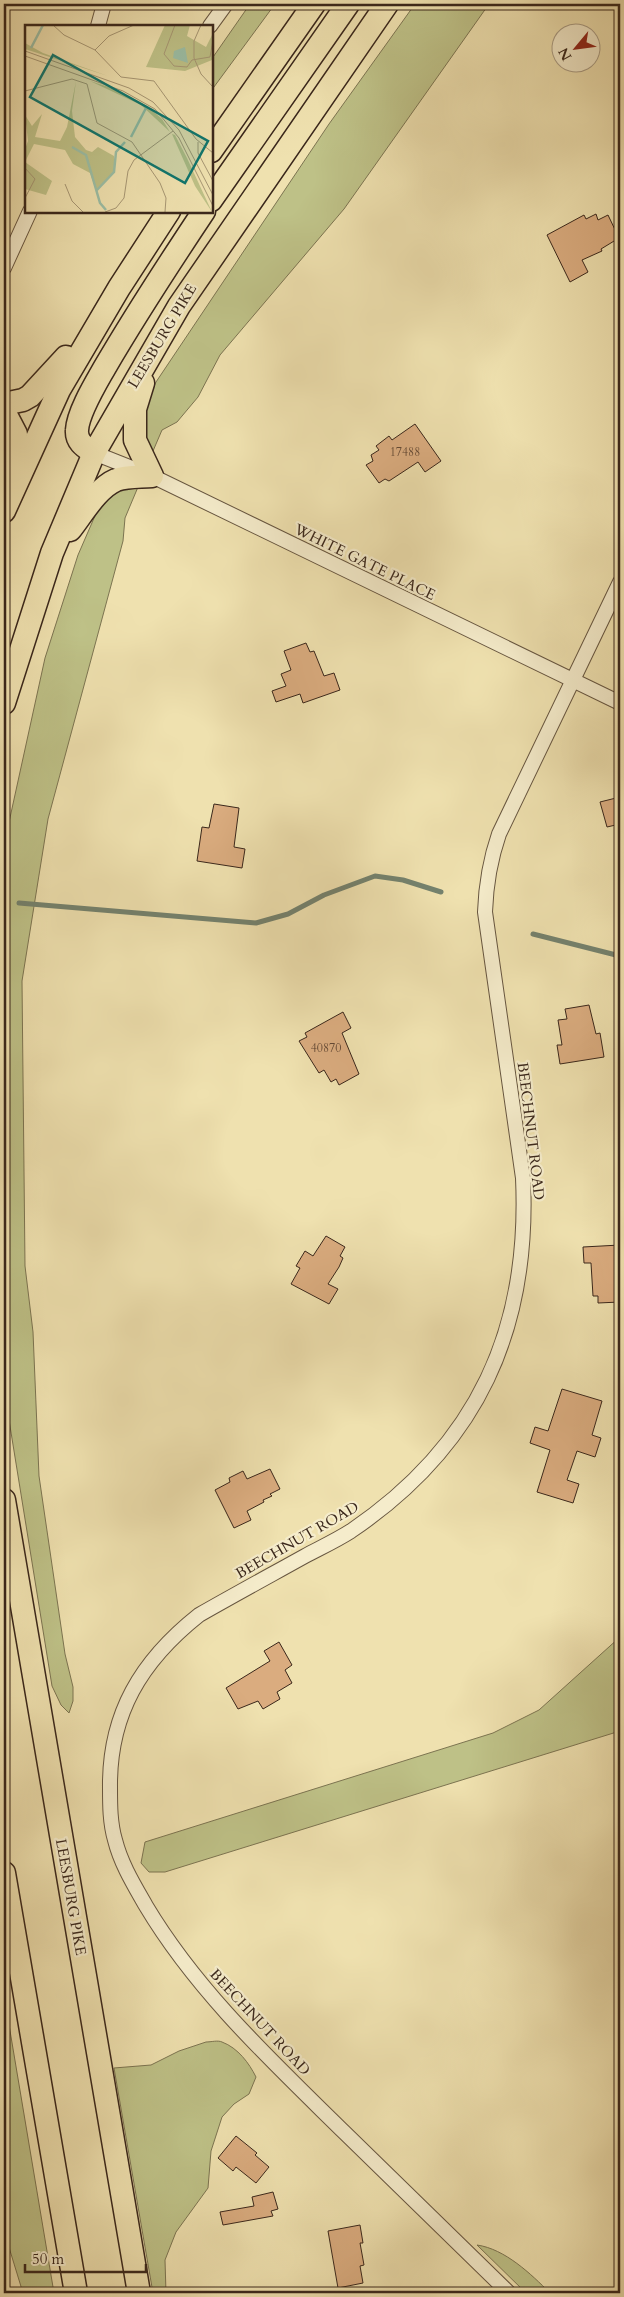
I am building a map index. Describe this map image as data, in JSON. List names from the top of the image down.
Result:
{
  "streets": {
    "highway": ["LEESBURG PIKE"],
    "street": ["WHITE GATE PLACE", "BEECHNUT ROAD"]
  },
  "crossings": [
    ["LEESBURG PIKE", "WHITE GATE PLACE"],
    ["WHITE GATE PLACE", "BEECHNUT ROAD"]
  ],
  "house_numbers": ["17488", "40870"],
  "scale_bar": "50 m",
  "north": "bottom left"
}
